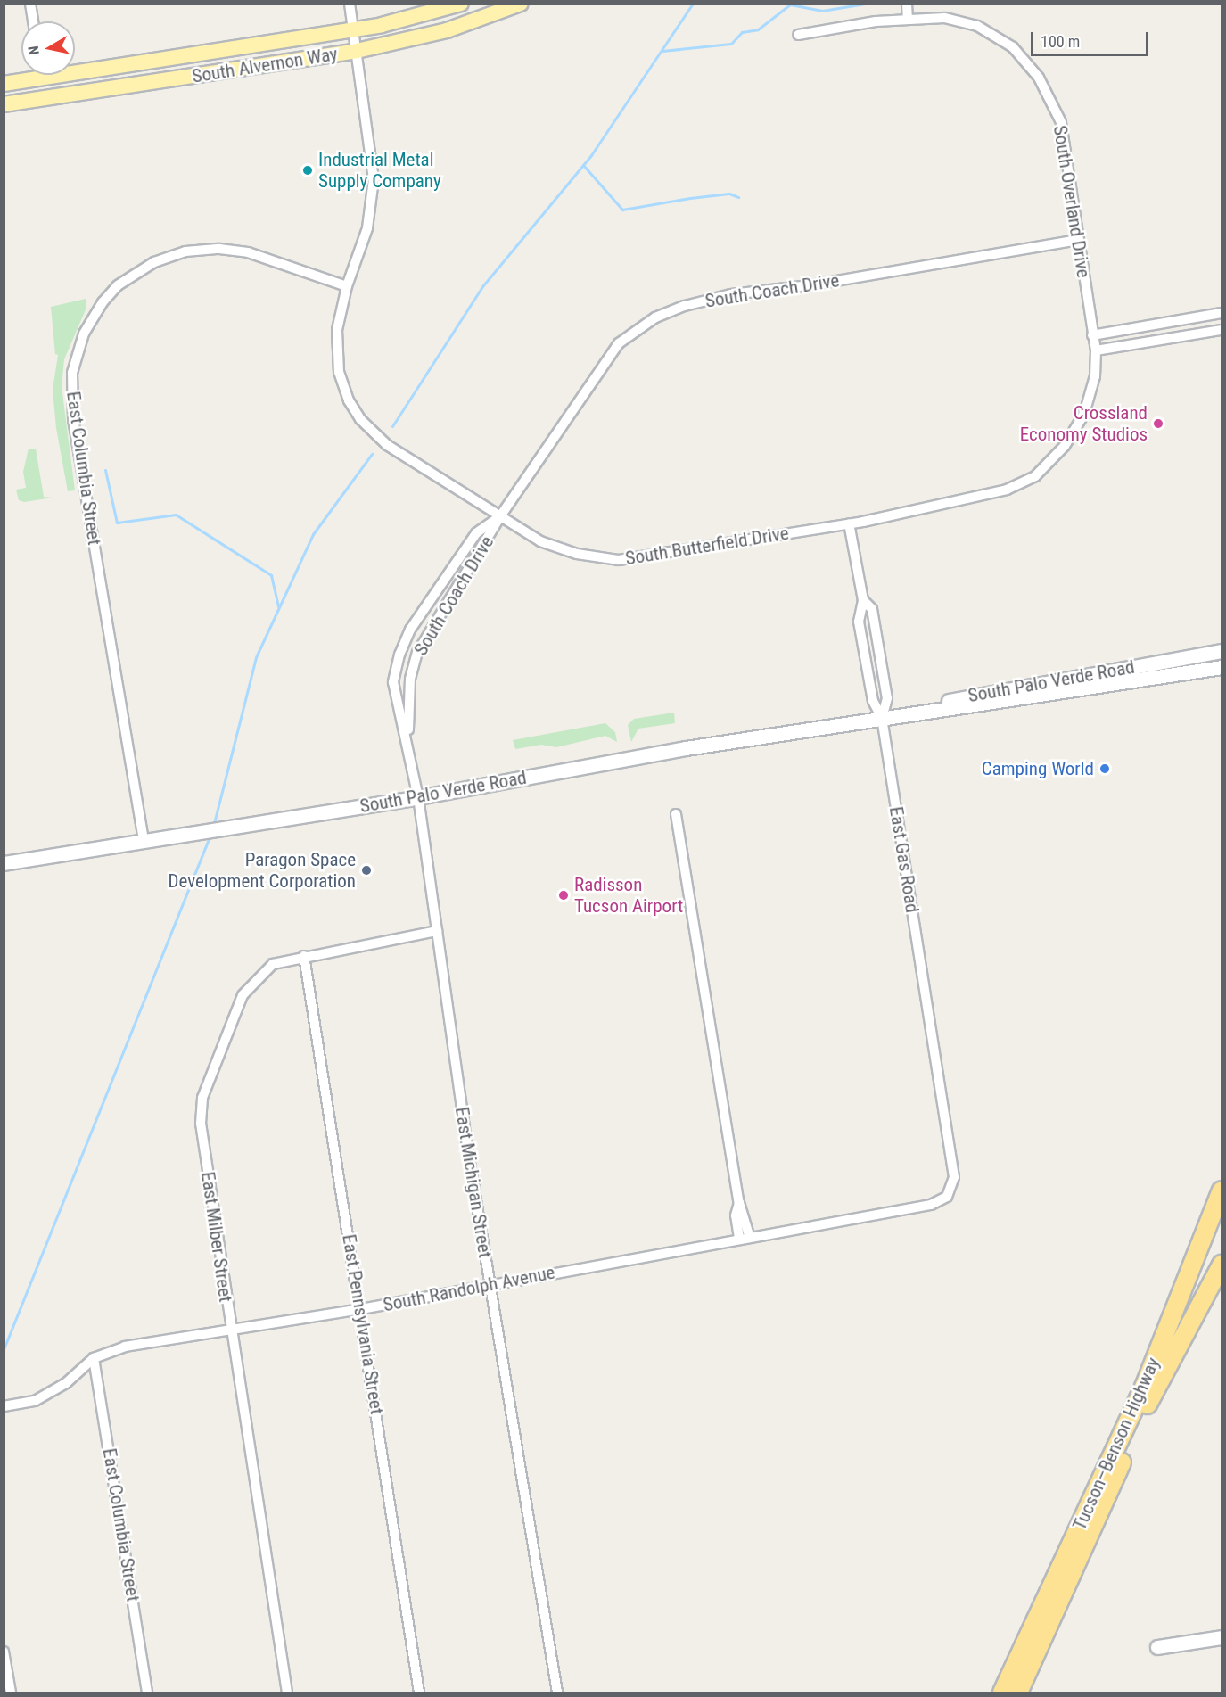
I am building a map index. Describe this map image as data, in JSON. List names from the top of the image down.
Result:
{
  "streets": {
    "highway": ["Tucson–Benson Highway"],
    "main road": ["South Alvernon Way", "South Palo Verde Road"],
    "street": [
      "South Overland Drive",
      "South Coach Drive",
      "East Columbia Street",
      "South Butterfield Drive",
      "East Gas Road",
      "East Michigan Street",
      "East Milber Street",
      "South Randolph Avenue",
      "East Pennsylvania Street"
    ]
  },
  "crossings": [
    ["South Overland Drive", "South Coach Drive"],
    ["South Overland Drive", "South Butterfield Drive"],
    ["South Coach Drive", "South Butterfield Drive"],
    ["South Coach Drive", "South Palo Verde Road"],
    ["South Coach Drive", "East Michigan Street"],
    ["East Columbia Street", "South Butterfield Drive"],
    ["East Columbia Street", "South Palo Verde Road"],
    ["East Columbia Street", "South Randolph Avenue"],
    ["South Butterfield Drive", "East Gas Road"],
    ["South Palo Verde Road", "East Gas Road"],
    ["South Palo Verde Road", "East Michigan Street"],
    ["East Gas Road", "South Randolph Avenue"],
    ["East Michigan Street", "East Milber Street"],
    ["East Michigan Street", "South Randolph Avenue"],
    ["East Milber Street", "South Randolph Avenue"],
    ["East Milber Street", "East Pennsylvania Street"],
    ["South Randolph Avenue", "East Pennsylvania Street"]
  ],
  "places": [
    "Industrial Metal Supply Company",
    "Crossland Economy Studios",
    "Camping World",
    "Paragon Space Development Corporation",
    "Radisson Tucson Airport"
  ],
  "scale_bar": "100 m",
  "north": "left"
}
